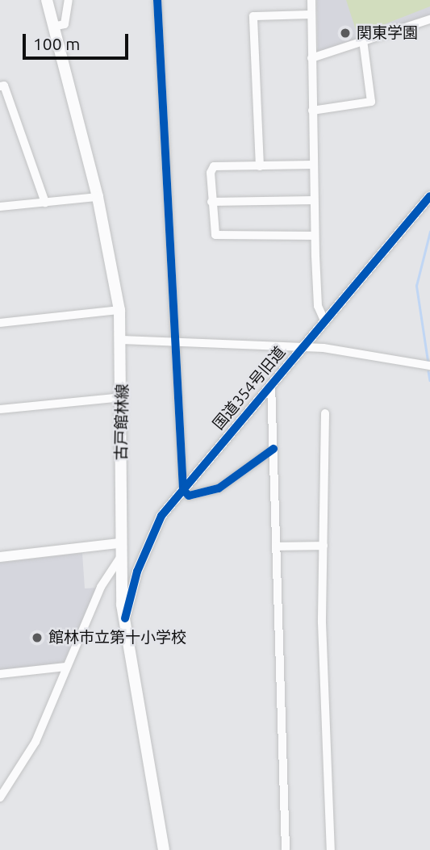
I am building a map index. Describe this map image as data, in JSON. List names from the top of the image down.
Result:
{
  "streets": {
    "main road": ["古戸館林線"],
    "street": ["国道354号旧道"]
  },
  "crossings": [
    ["国道354号旧道", "古戸館林線"]
  ],
  "places": ["関東学園", "館林市立第十小学校"],
  "scale_bar": "100 m"
}
